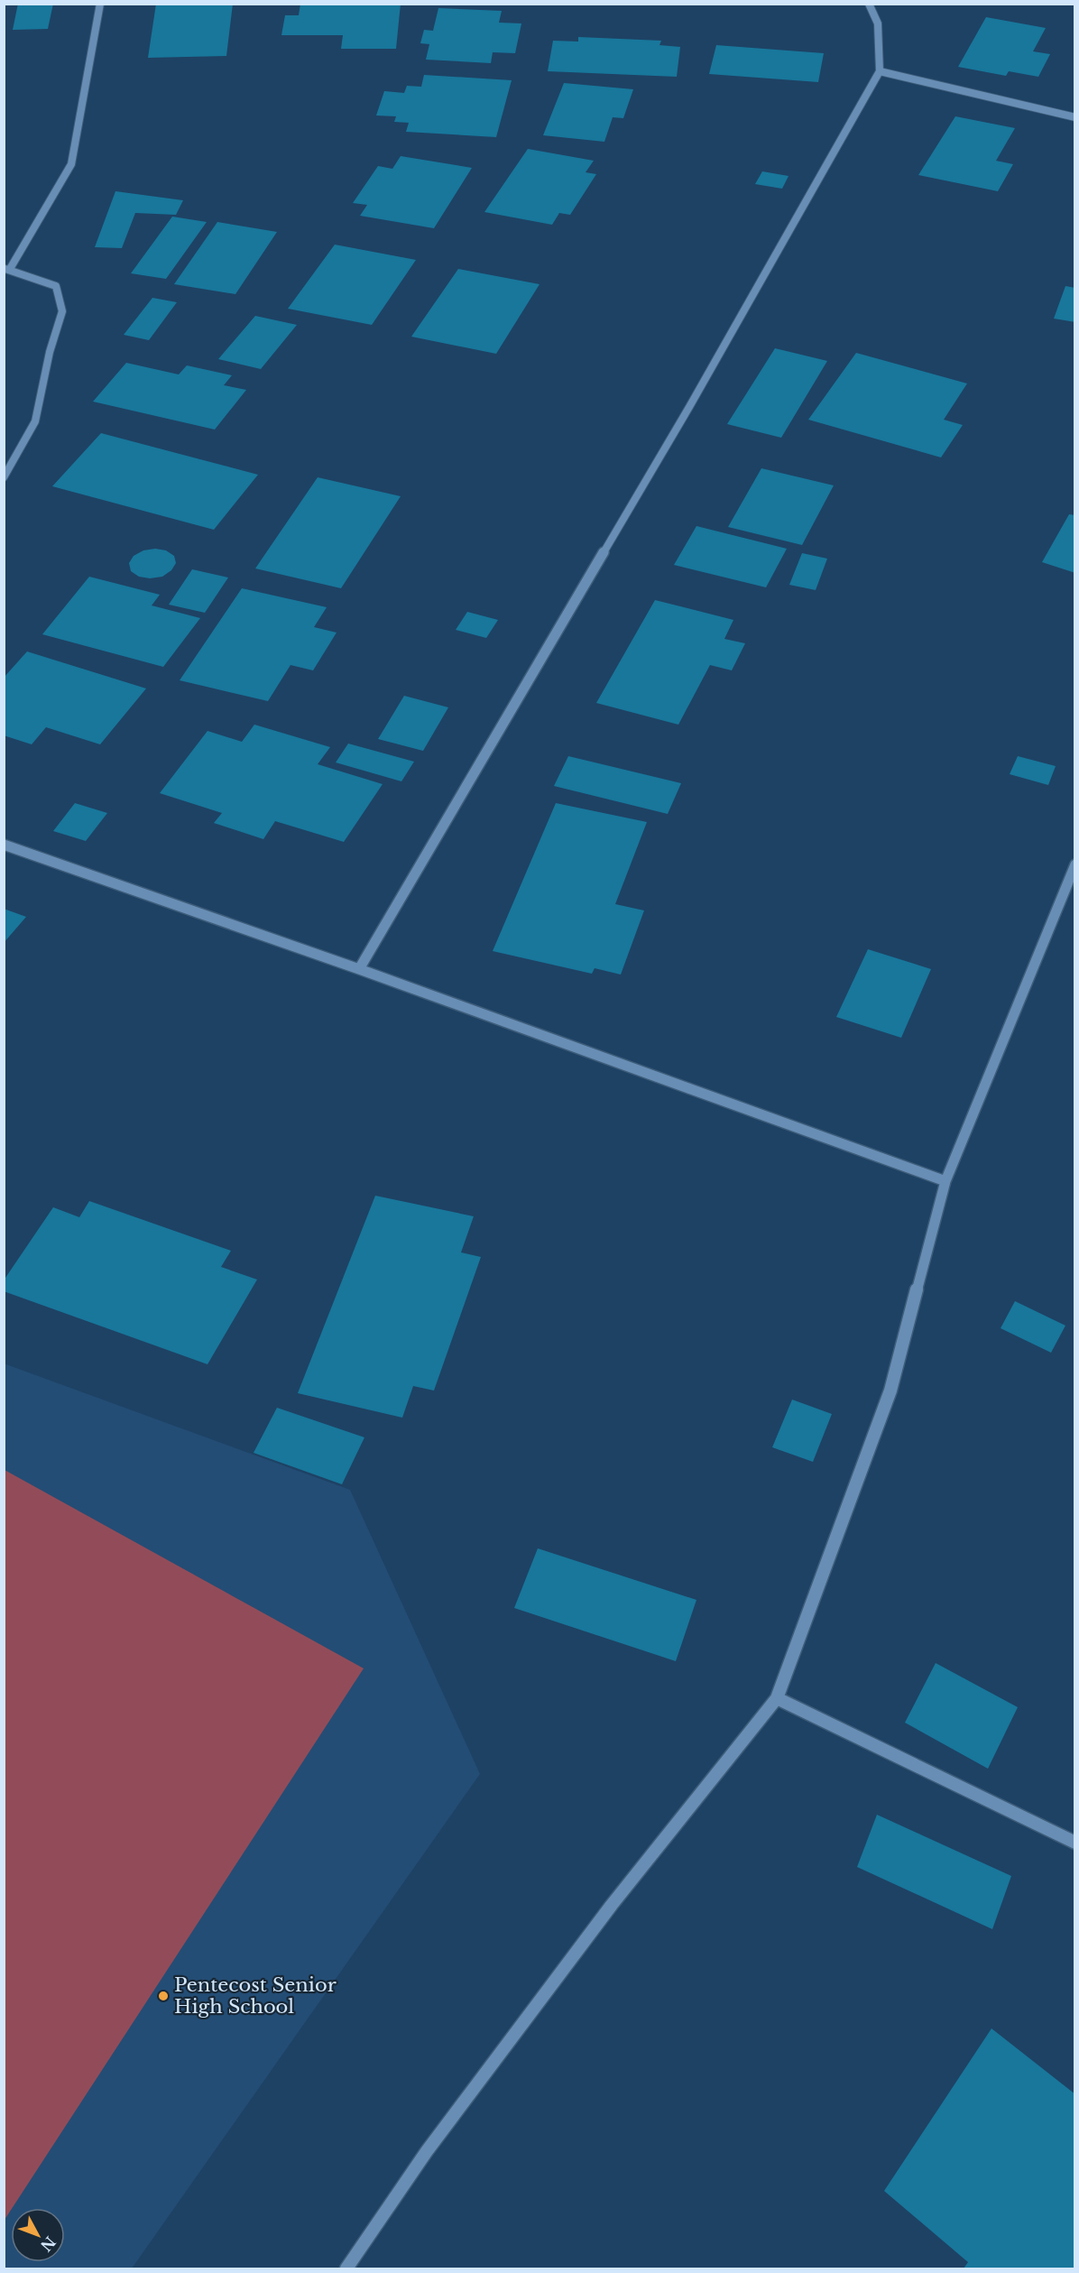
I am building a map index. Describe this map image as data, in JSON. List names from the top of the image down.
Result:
{
  "places": ["Pentecost Senior High School"],
  "north": "bottom right"
}
